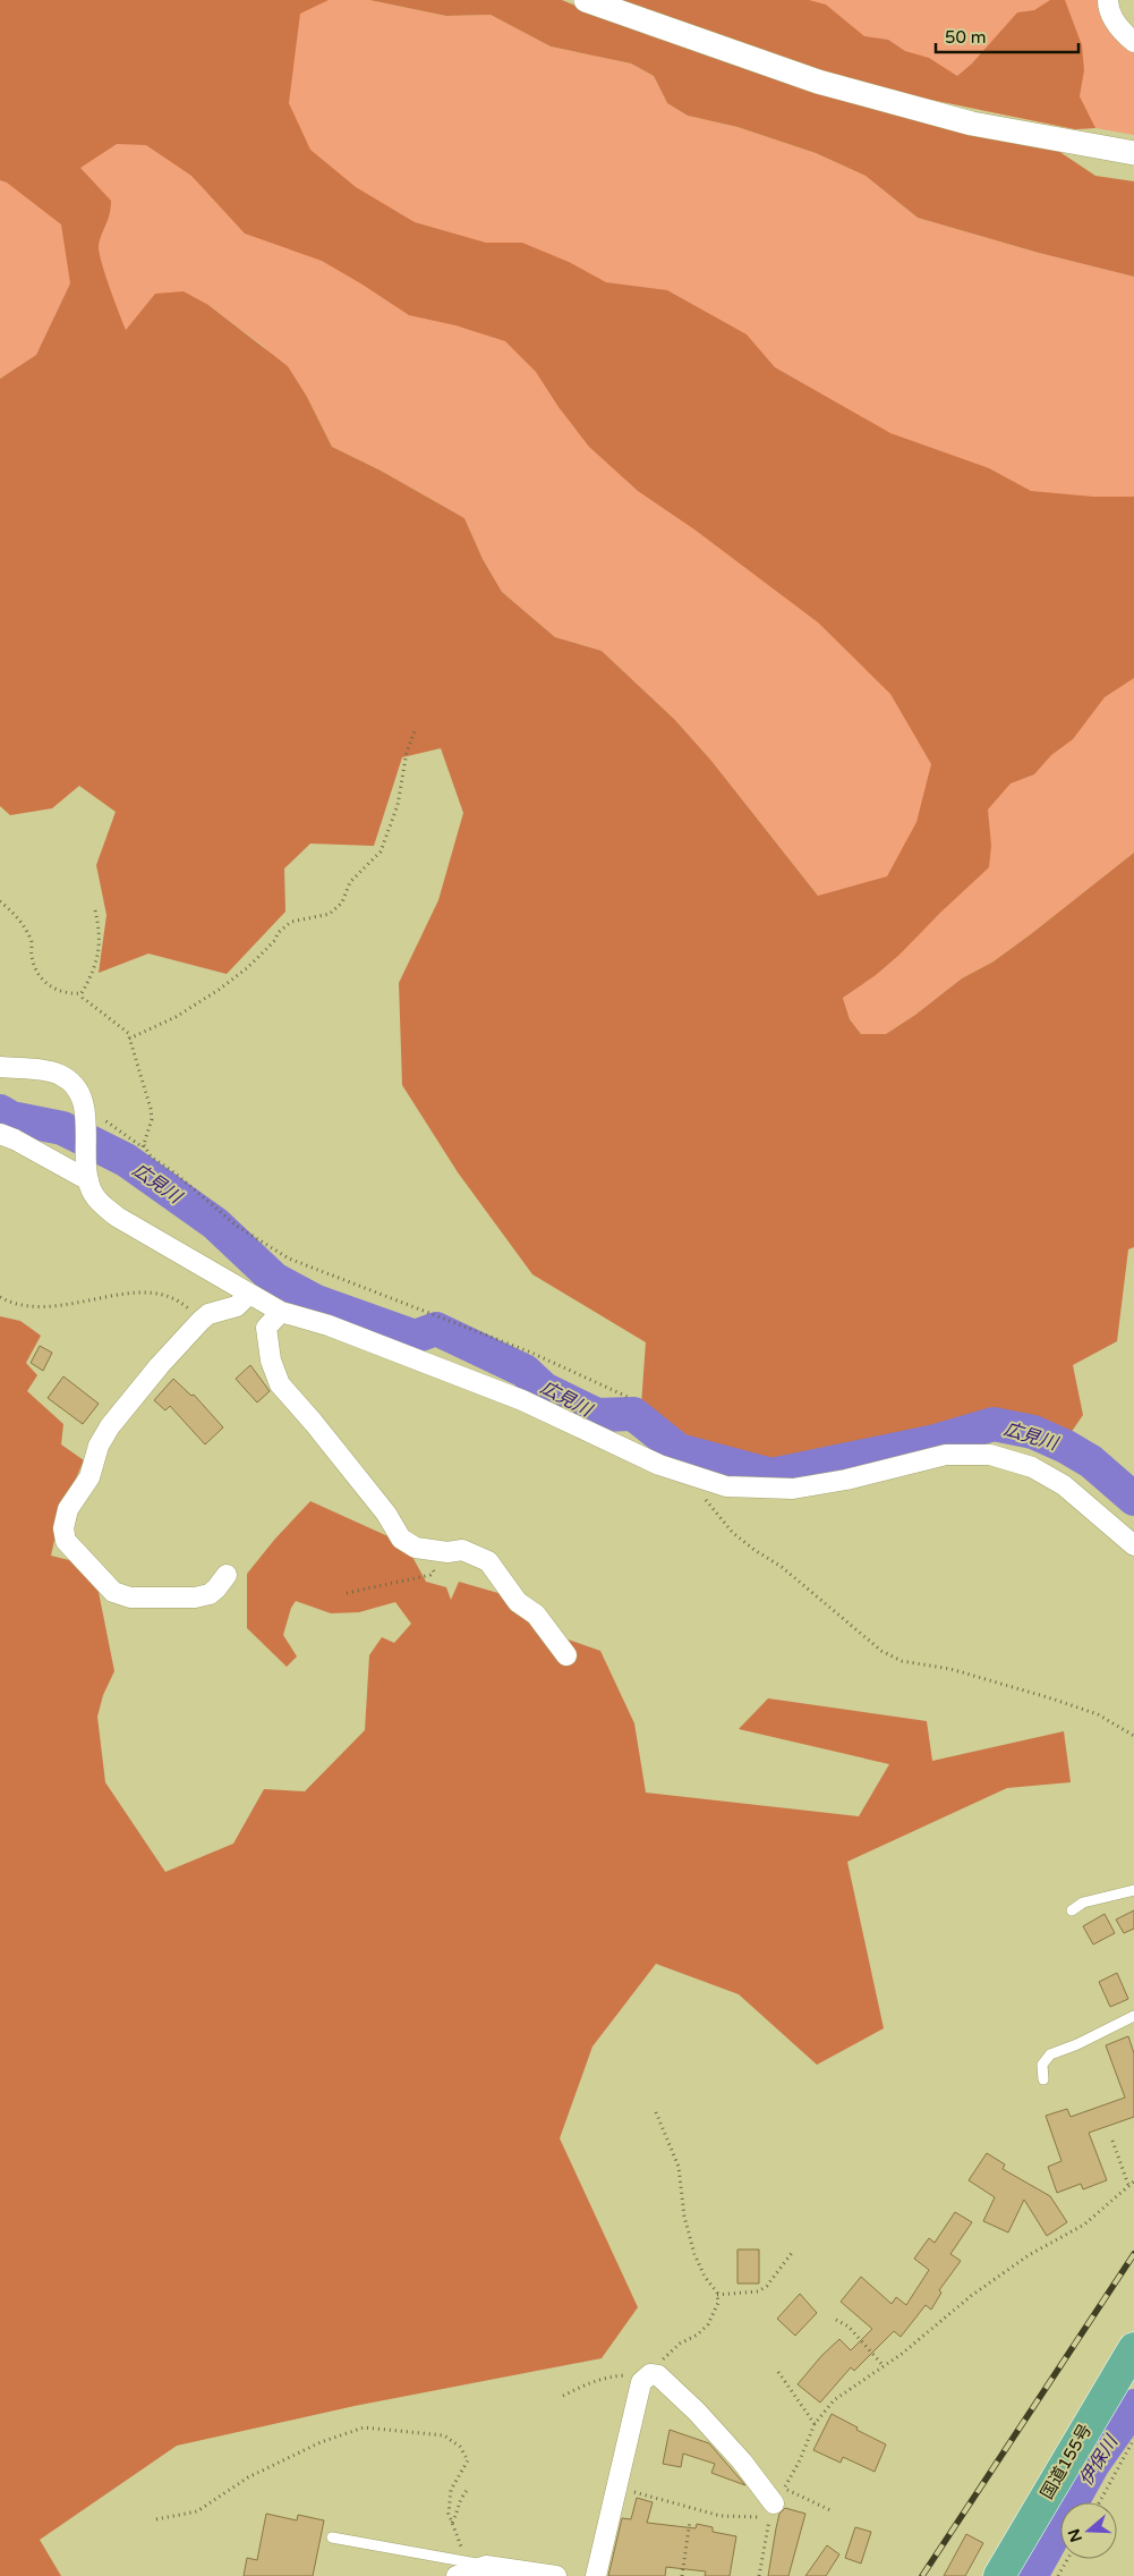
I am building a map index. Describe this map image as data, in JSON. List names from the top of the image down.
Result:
{
  "streets": {
    "highway": ["国道155号"]
  },
  "water": ["広見川", "伊保川"],
  "scale_bar": "50 m",
  "north": "left"
}
